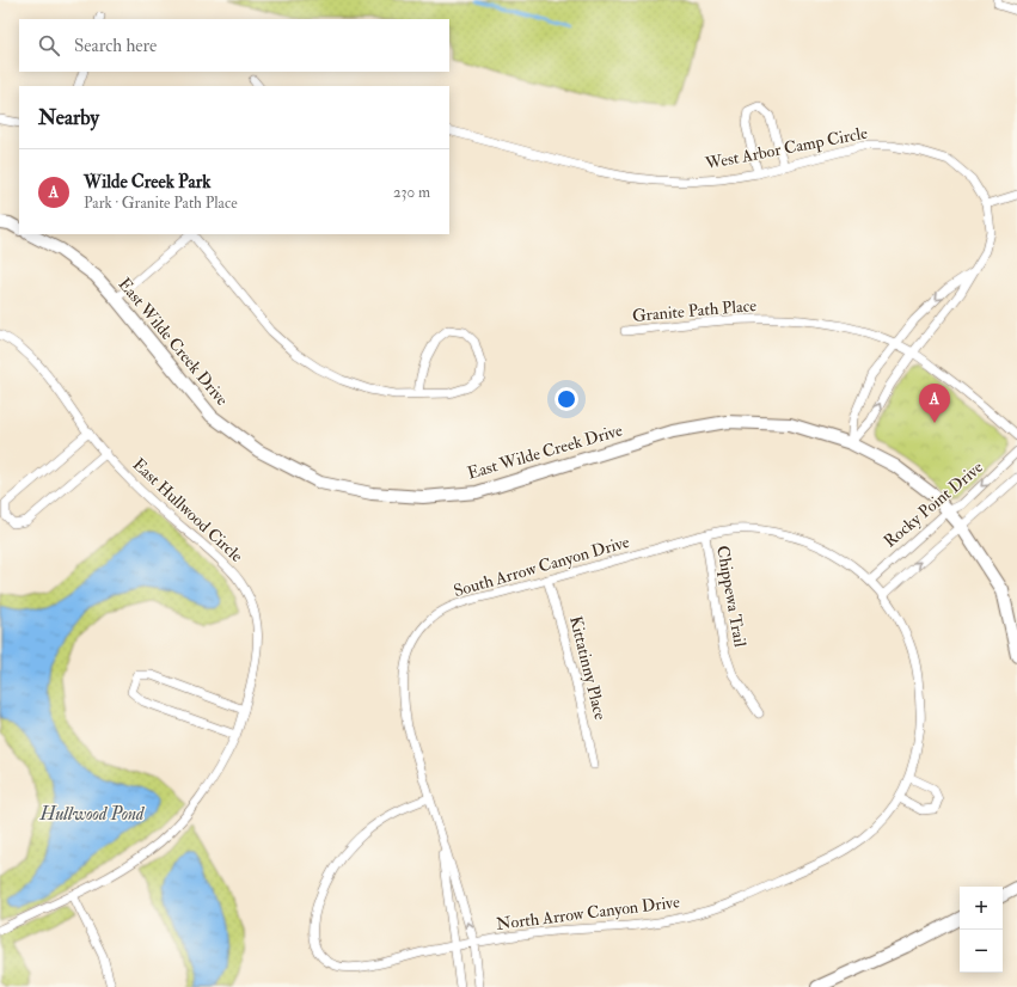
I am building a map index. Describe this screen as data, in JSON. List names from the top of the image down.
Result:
{
  "streets": {
    "street": [
      "West Arbor Camp Circle",
      "Granite Path Place",
      "East Wilde Creek Drive",
      "Rocky Point Drive",
      "East Hullwood Circle",
      "South Arrow Canyon Drive",
      "Chippewa Trail",
      "Kittatinny Place",
      "North Arrow Canyon Drive"
    ]
  },
  "crossings": [
    ["West Arbor Camp Circle", "Granite Path Place"],
    ["West Arbor Camp Circle", "East Wilde Creek Drive"],
    ["East Wilde Creek Drive", "Rocky Point Drive"],
    ["Rocky Point Drive", "South Arrow Canyon Drive"],
    ["Rocky Point Drive", "North Arrow Canyon Drive"],
    ["South Arrow Canyon Drive", "Chippewa Trail"],
    ["South Arrow Canyon Drive", "Kittatinny Place"],
    ["South Arrow Canyon Drive", "North Arrow Canyon Drive"]
  ],
  "water": ["Hullwood Pond"],
  "page": {
    "search": "Search here",
    "heading": "Nearby",
    "list": [
      {
        "mark": "A",
        "name": "Wilde Creek Park",
        "note": "Park · Granite Path Place",
        "value": "230 m"
      }
    ],
    "pins": "A",
    "map_buttons": ["+", "−"]
  }
}
